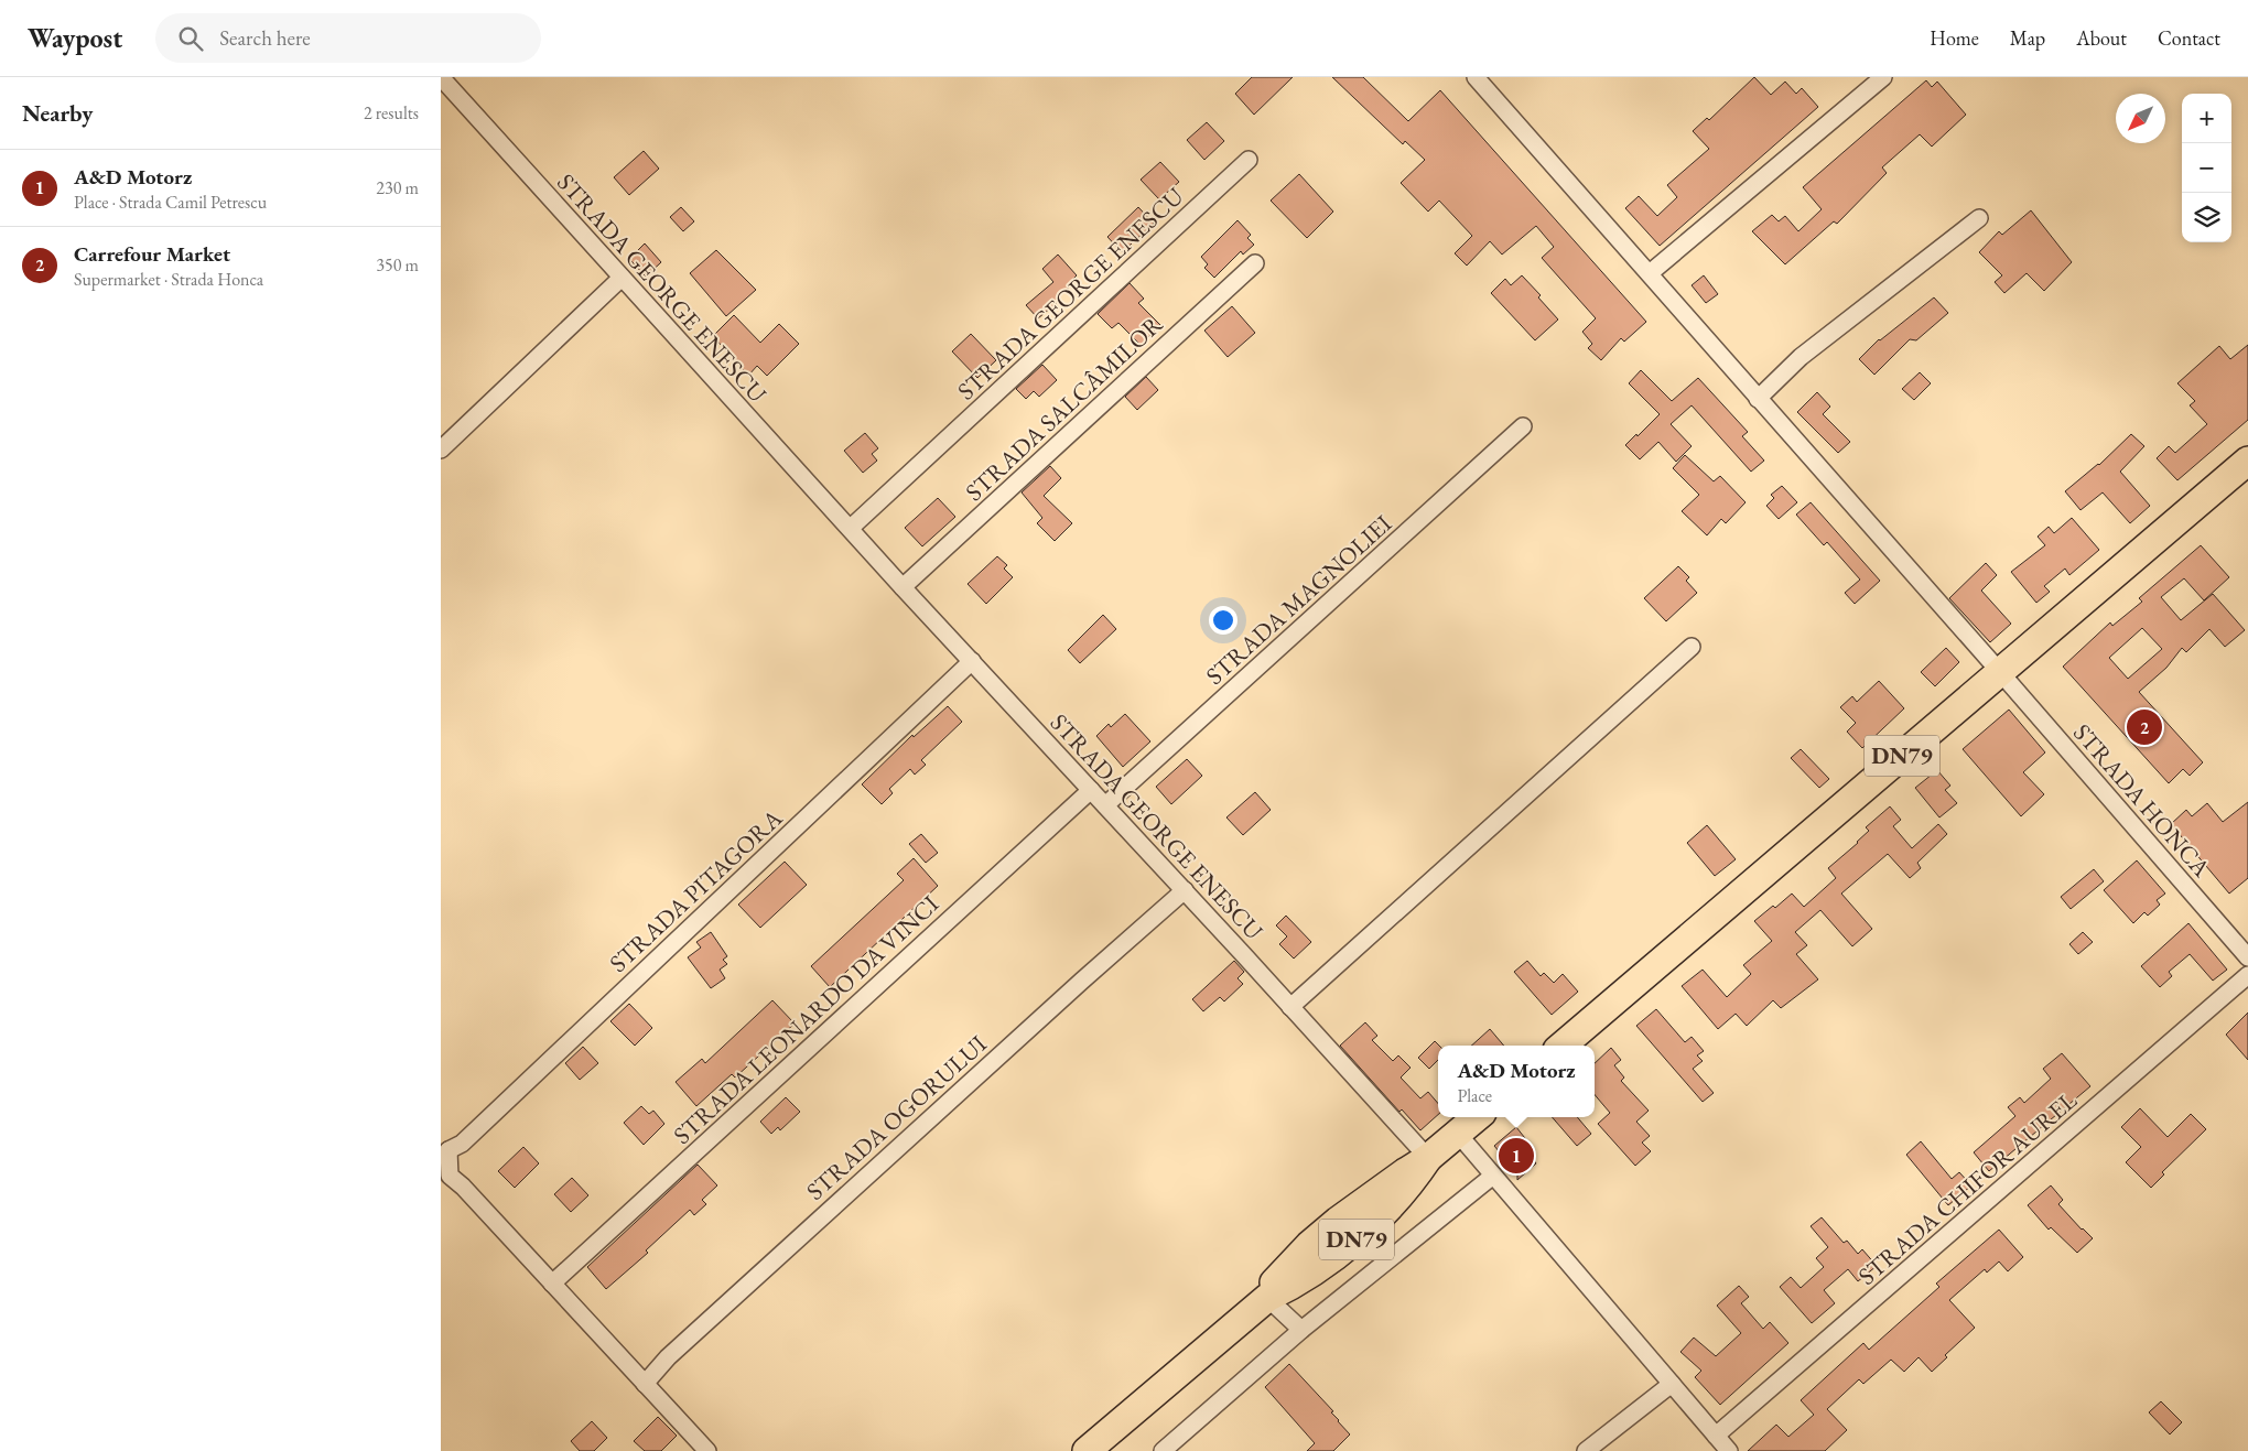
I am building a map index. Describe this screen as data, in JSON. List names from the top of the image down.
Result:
{
  "streets": {
    "highway": ["DN79"],
    "street": [
      "STRADA GEORGE ENESCU",
      "STRADA SALCÂMILOR",
      "STRADA MAGNOLIEI",
      "STRADA HONCA",
      "STRADA PITAGORA",
      "STRADA LEONARDO DA VINCI",
      "STRADA OGORULUI",
      "STRADA CHIFOR AUREL"
    ]
  },
  "crossings": [
    ["STRADA GEORGE ENESCU", "STRADA SALCÂMILOR"],
    ["STRADA GEORGE ENESCU", "STRADA MAGNOLIEI"],
    ["STRADA GEORGE ENESCU", "DN79"],
    ["STRADA GEORGE ENESCU", "STRADA PITAGORA"],
    ["STRADA GEORGE ENESCU", "STRADA LEONARDO DA VINCI"],
    ["STRADA GEORGE ENESCU", "STRADA OGORULUI"],
    ["DN79", "STRADA HONCA"]
  ],
  "north": "bottom left",
  "page": {
    "header": "Waypost",
    "search": "Search here",
    "nav": [
      "Home",
      "Map",
      "About",
      "Contact"
    ],
    "heading": ["Nearby", "2 results"],
    "map_buttons": ["+", "−"],
    "list": [
      {
        "mark": "1",
        "name": "A&D Motorz",
        "note": "Place · Strada Camil Petrescu",
        "value": "230 m"
      },
      {
        "mark": "2",
        "name": "Carrefour Market",
        "note": "Supermarket · Strada Honca",
        "value": "350 m"
      }
    ],
    "pins": ["2", "1"],
    "popup": ["A&D Motorz", "Place"]
  }
}
